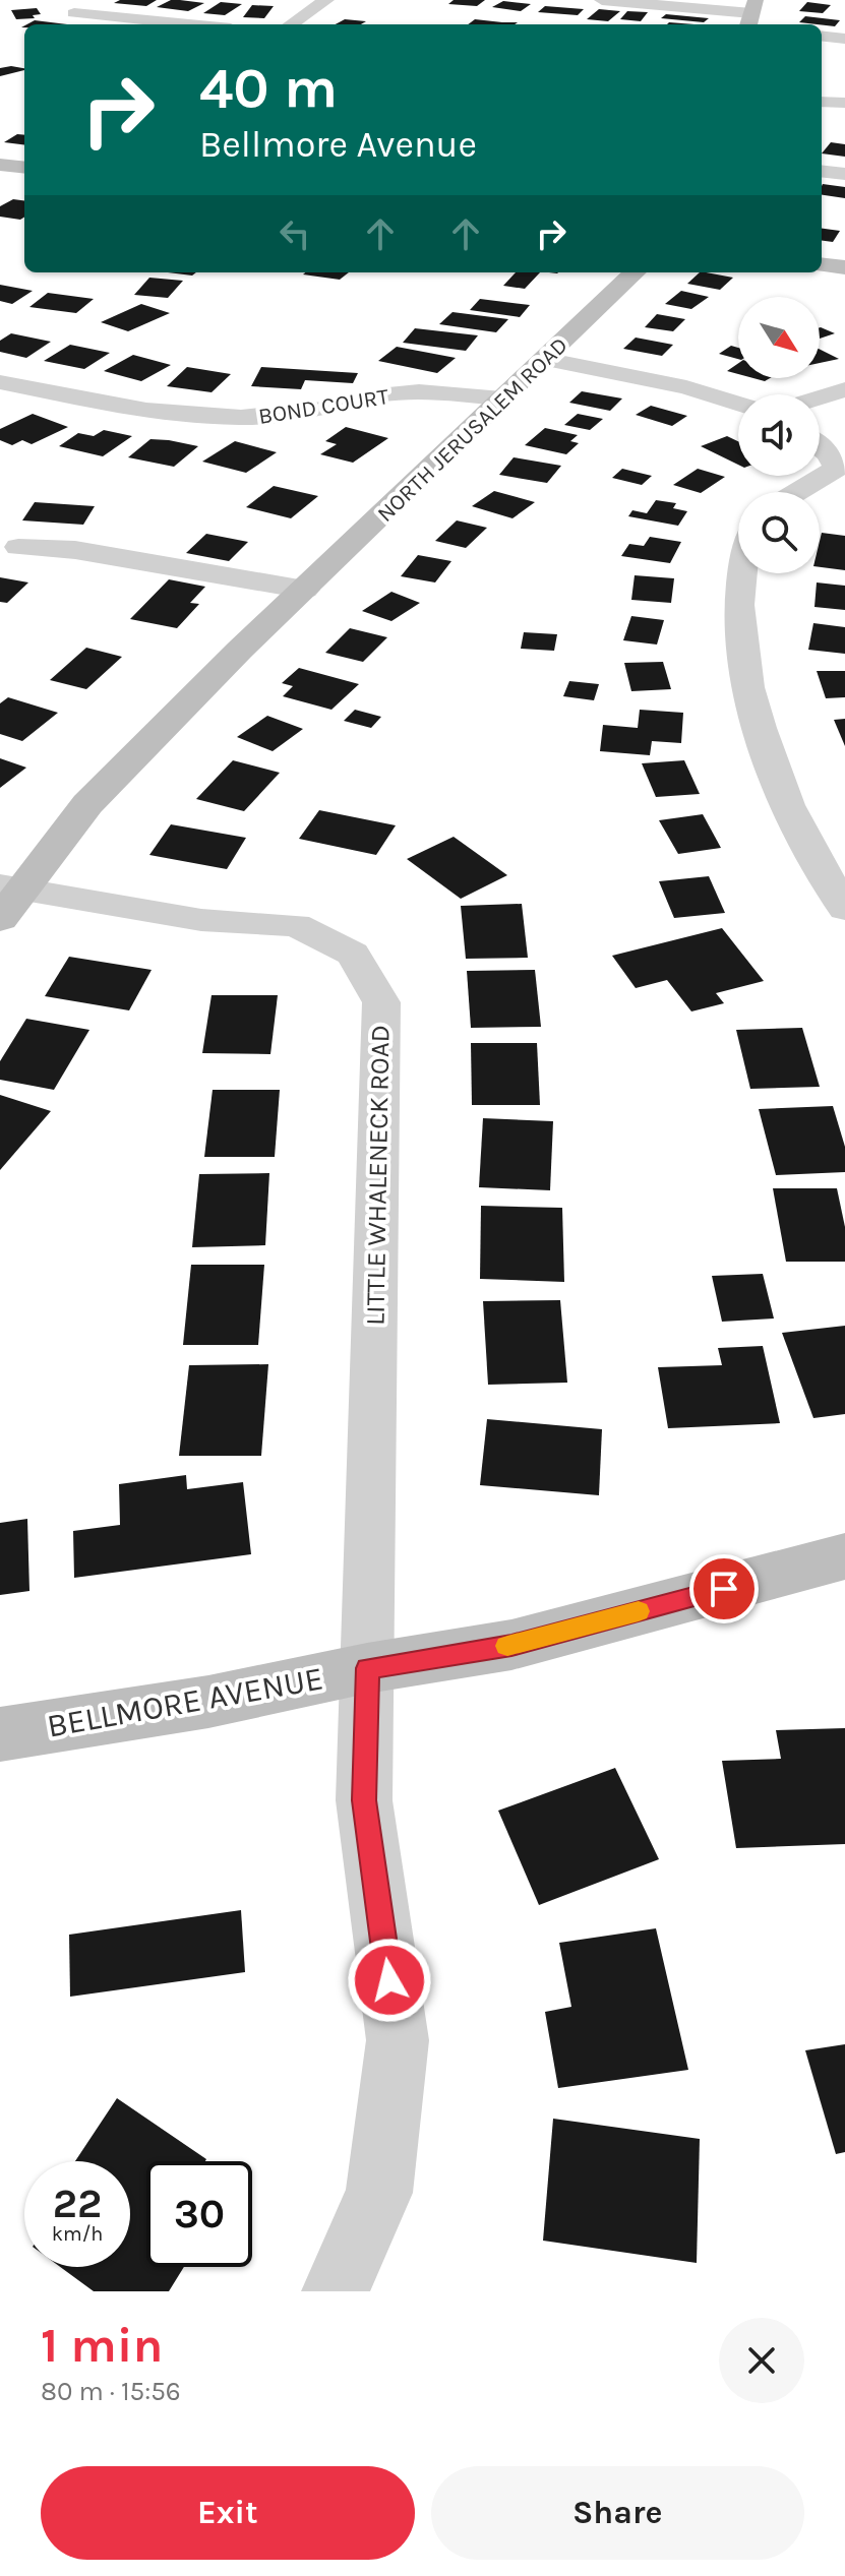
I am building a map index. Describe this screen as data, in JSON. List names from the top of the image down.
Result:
{
  "streets": {
    "main road": ["NORTH JERUSALEM ROAD", "BELLMORE AVENUE"],
    "street": ["BOND COURT", "LITTLE WHALENECK ROAD"]
  },
  "crossings": [
    ["BOND COURT", "NORTH JERUSALEM ROAD"],
    ["NORTH JERUSALEM ROAD", "LITTLE WHALENECK ROAD"],
    ["LITTLE WHALENECK ROAD", "BELLMORE AVENUE"]
  ],
  "north": "bottom right",
  "page": {
    "turn": ["40 m", "Bellmore Avenue"],
    "speed": "22 km/h",
    "limit": "30",
    "heading": ["1 min", "80 m · 15:56"],
    "buttons": ["Exit", "Share"]
  }
}
